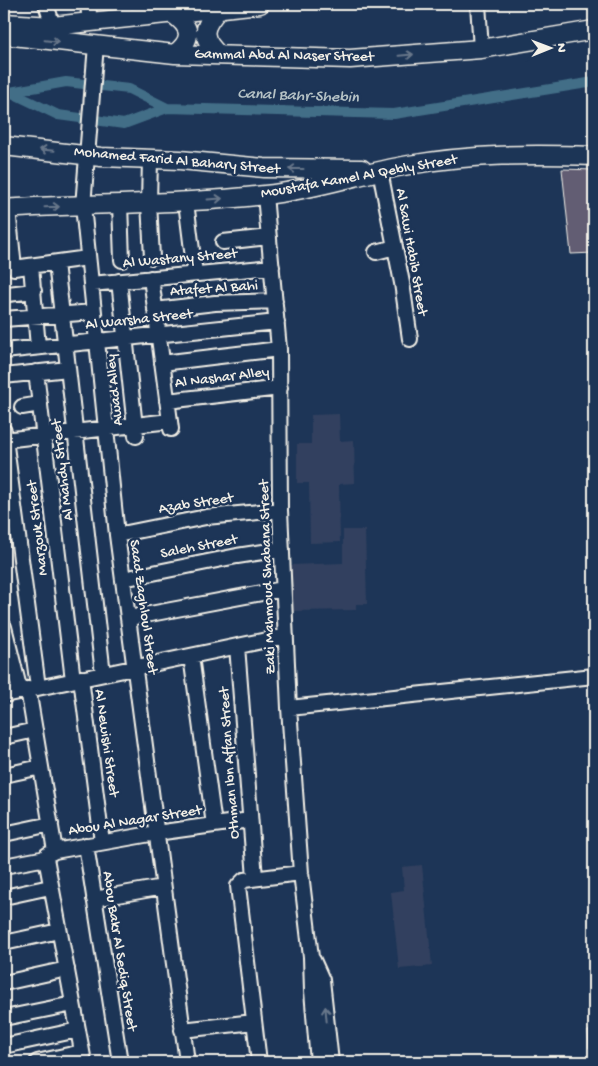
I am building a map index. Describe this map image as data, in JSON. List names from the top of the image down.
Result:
{
  "streets": {
    "main road": ["Gammal Abd Al Naser Street", "Mohamed Farid Al Bahary Street", "Moustafa Kamel Al Qebly Street"],
    "street": [
      "Al Sawi Habib Street",
      "Al Wastany Street",
      "Atafet Al Bahi",
      "Al Warsha Street",
      "Al Nashar Alley",
      "Awad Alley",
      "Al Mahdy Street",
      "Azab Street",
      "Marzouk Street",
      "Saleh Street",
      "Zaki Mahmoud Shabana Street",
      "Saad Zaghloul Street",
      "Al Newishi Street",
      "Othman Ibn Affan Street",
      "Abou Al Nagar Street",
      "Abou Bakr Al Sediq Street"
    ]
  },
  "crossings": [
    ["Gammal Abd Al Naser Street", "Saad Zaghloul Street"],
    ["Mohamed Farid Al Bahary Street", "Moustafa Kamel Al Qebly Street"],
    ["Mohamed Farid Al Bahary Street", "Al Sawi Habib Street"],
    ["Mohamed Farid Al Bahary Street", "Saad Zaghloul Street"],
    ["Moustafa Kamel Al Qebly Street", "Al Sawi Habib Street"],
    ["Moustafa Kamel Al Qebly Street", "Zaki Mahmoud Shabana Street"],
    ["Moustafa Kamel Al Qebly Street", "Saad Zaghloul Street"],
    ["Al Wastany Street", "Awad Alley"],
    ["Al Wastany Street", "Zaki Mahmoud Shabana Street"],
    ["Al Wastany Street", "Saad Zaghloul Street"],
    ["Atafet Al Bahi", "Zaki Mahmoud Shabana Street"],
    ["Al Warsha Street", "Awad Alley"],
    ["Al Warsha Street", "Al Mahdy Street"],
    ["Al Warsha Street", "Zaki Mahmoud Shabana Street"],
    ["Al Warsha Street", "Saad Zaghloul Street"],
    ["Al Nashar Alley", "Zaki Mahmoud Shabana Street"],
    ["Azab Street", "Zaki Mahmoud Shabana Street"],
    ["Azab Street", "Saad Zaghloul Street"],
    ["Marzouk Street", "Al Newishi Street"],
    ["Saleh Street", "Zaki Mahmoud Shabana Street"],
    ["Saleh Street", "Saad Zaghloul Street"],
    ["Saad Zaghloul Street", "Abou Al Nagar Street"],
    ["Al Newishi Street", "Abou Al Nagar Street"],
    ["Othman Ibn Affan Street", "Abou Al Nagar Street"],
    ["Abou Al Nagar Street", "Abou Bakr Al Sediq Street"]
  ],
  "water": ["Canal Bahr-Shebin"],
  "north": "right"
}
